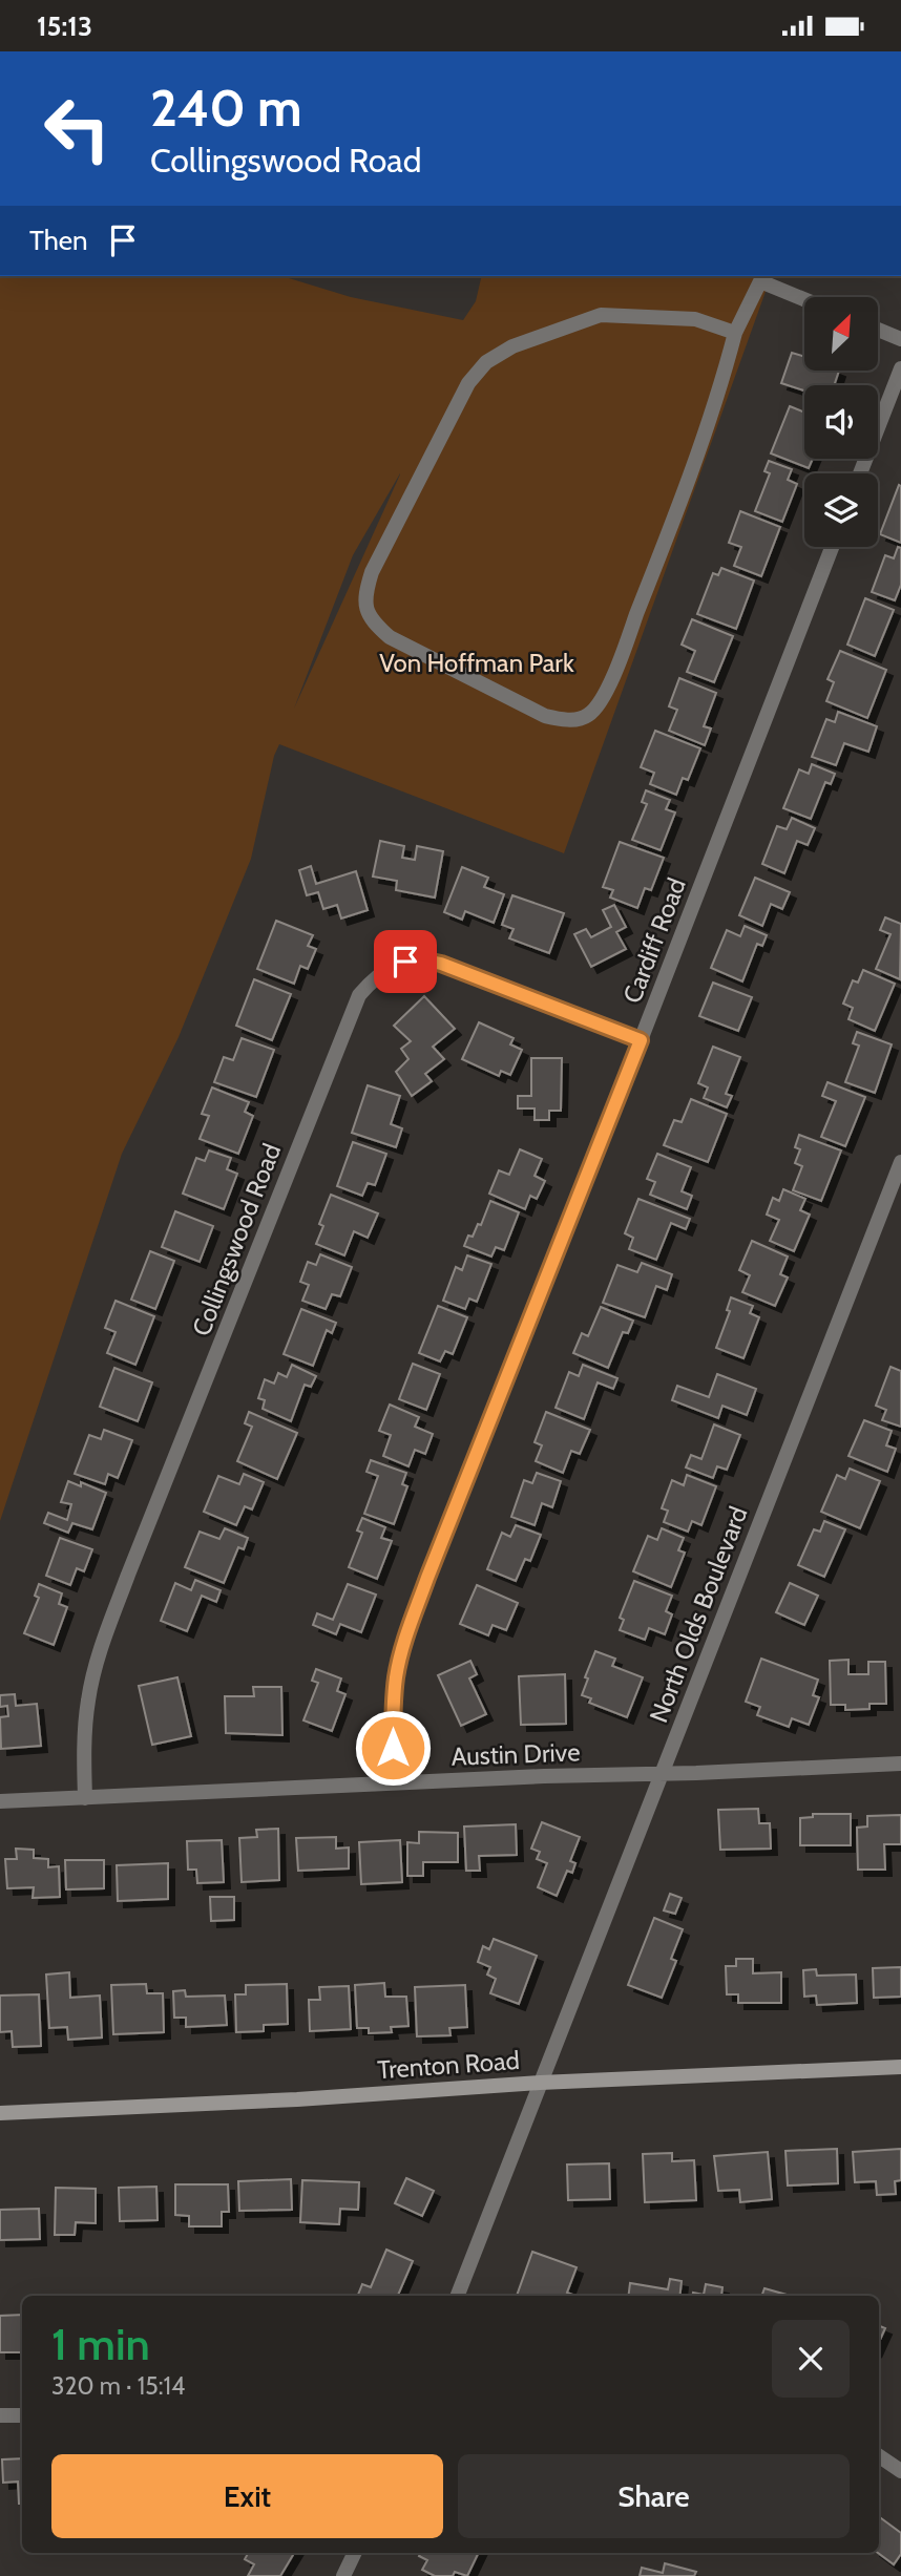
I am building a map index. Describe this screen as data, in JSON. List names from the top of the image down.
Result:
{
  "streets": {
    "main road": ["Trenton Road"],
    "street": [
      "Cardiff Road",
      "Collingswood Road",
      "North Olds Boulevard",
      "Austin Drive"
    ]
  },
  "crossings": [
    ["Cardiff Road", "Collingswood Road"],
    ["Cardiff Road", "Austin Drive"],
    ["Collingswood Road", "Austin Drive"],
    ["North Olds Boulevard", "Austin Drive"],
    ["North Olds Boulevard", "Trenton Road"]
  ],
  "parks": ["Von Hoffman Park"],
  "north": "top right",
  "page": {
    "status": "15:13",
    "turn": ["240 m", "Collingswood Road"],
    "then": "Then",
    "heading": ["1 min", "320 m · 15:14"],
    "buttons": ["Exit", "Share"]
  }
}
